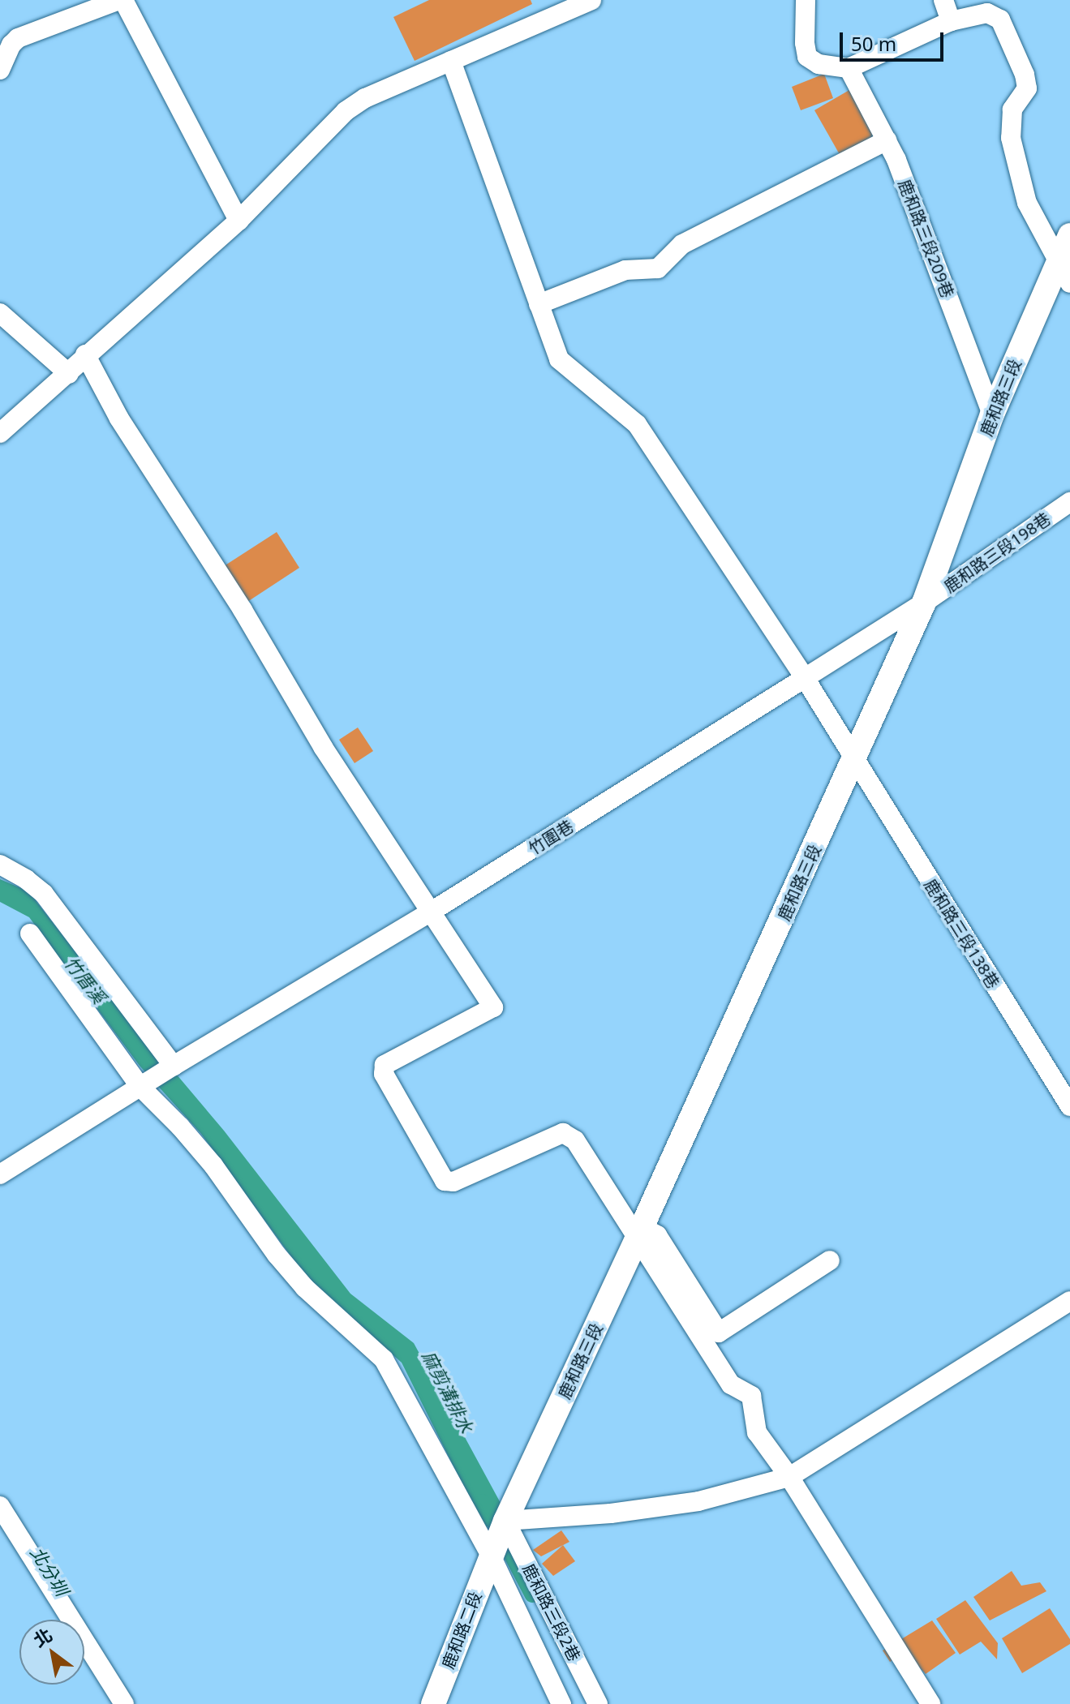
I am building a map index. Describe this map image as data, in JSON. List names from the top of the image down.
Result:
{
  "streets": {
    "main road": ["鹿和路三段", "鹿和路二段"],
    "street": [
      "鹿和路三段209巷",
      "鹿和路三段198巷",
      "竹圍巷",
      "鹿和路三段138巷",
      "鹿和路三段2巷"
    ]
  },
  "crossings": [
    ["鹿和路三段209巷", "鹿和路三段"],
    ["鹿和路三段", "鹿和路三段198巷"],
    ["鹿和路三段", "竹圍巷"],
    ["鹿和路三段", "鹿和路三段138巷"],
    ["鹿和路三段", "鹿和路三段2巷"],
    ["鹿和路三段", "鹿和路二段"],
    ["鹿和路三段198巷", "竹圍巷"],
    ["竹圍巷", "鹿和路三段138巷"]
  ],
  "water": ["竹厝溪", "麻剪溝排水", "北分圳"],
  "scale_bar": "50 m",
  "north": "top left"
}
